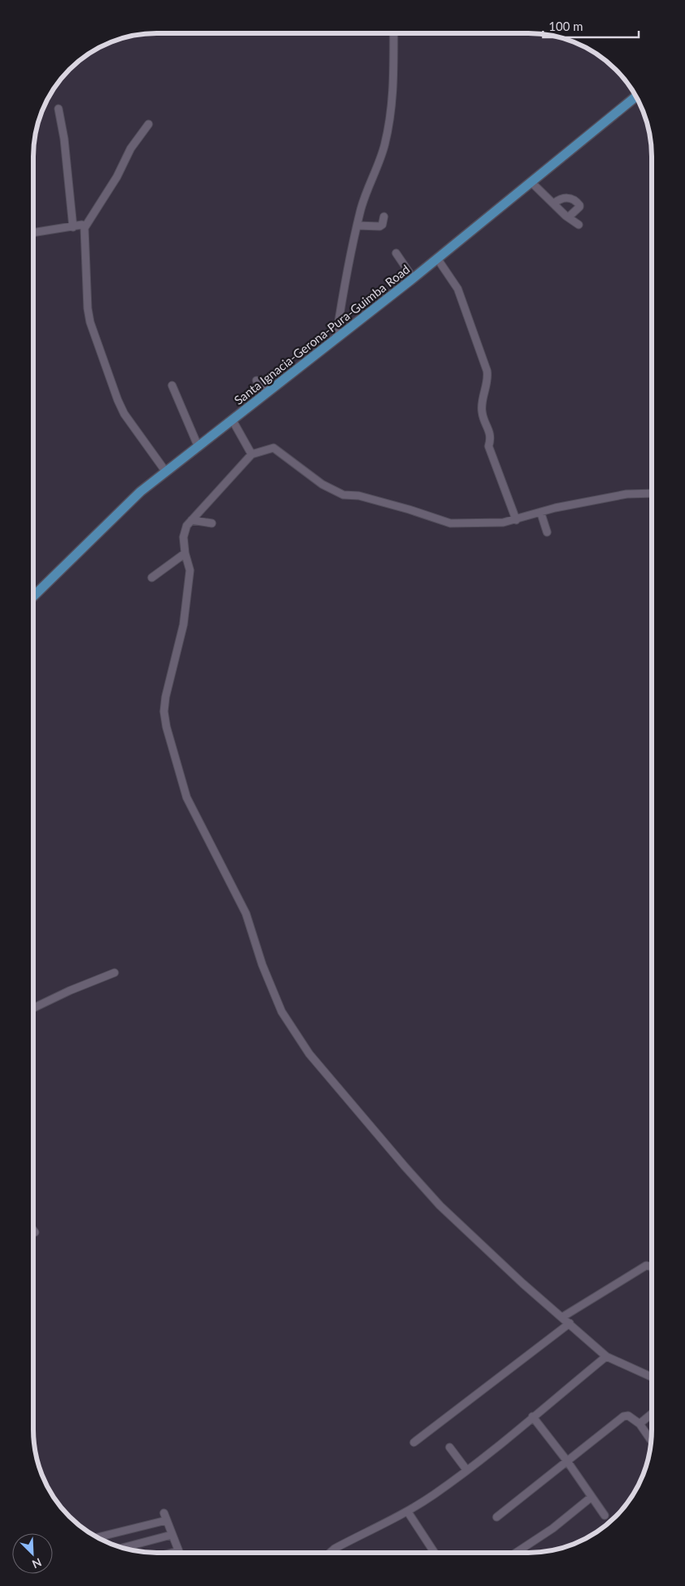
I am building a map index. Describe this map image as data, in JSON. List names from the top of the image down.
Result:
{
  "streets": {
    "main road": ["Santa Ignacia-Gerona-Pura-Guimba Road"]
  },
  "scale_bar": "100 m",
  "north": "bottom right"
}
